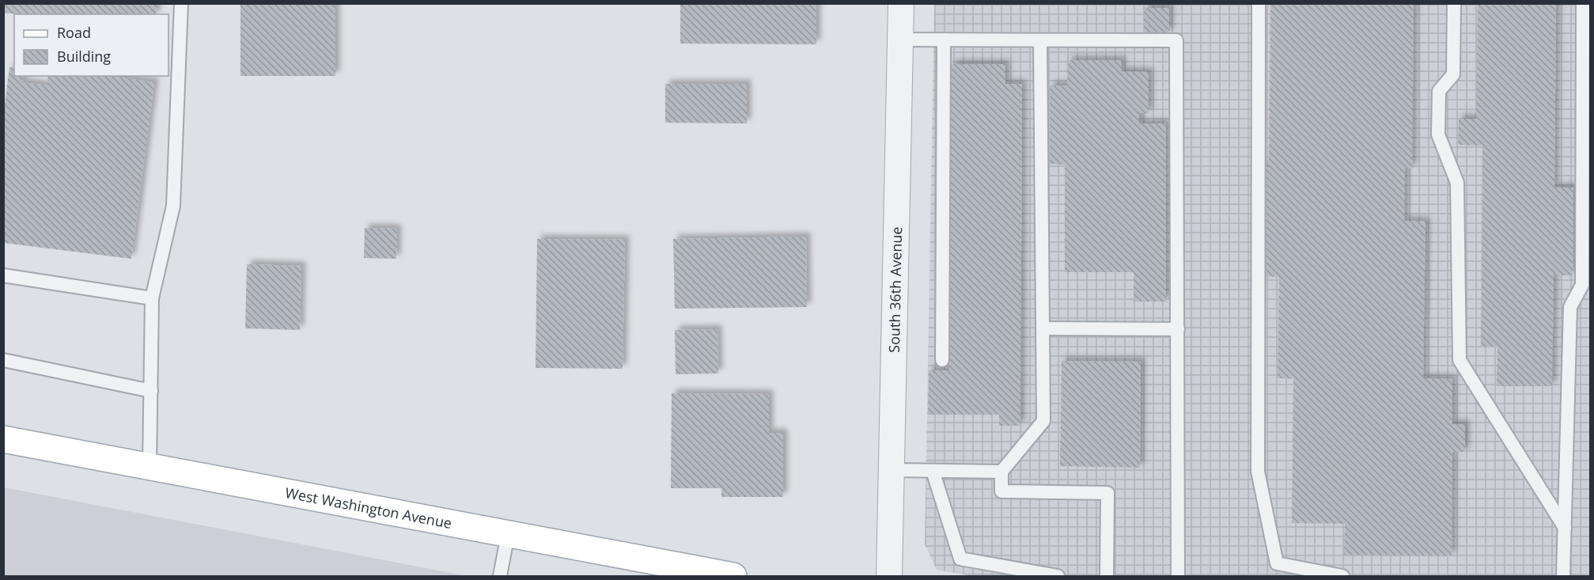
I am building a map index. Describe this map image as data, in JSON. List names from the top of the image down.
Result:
{
  "streets": {
    "main road": ["West Washington Avenue"],
    "street": ["South 36th Avenue"]
  },
  "legend": ["Road", "Building"]
}
